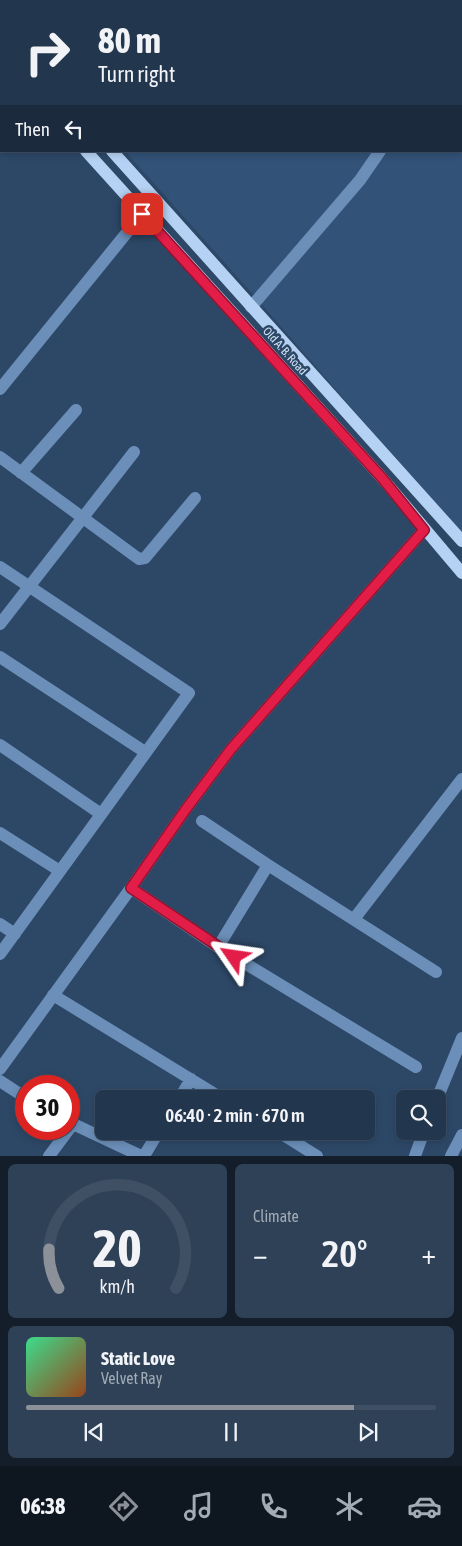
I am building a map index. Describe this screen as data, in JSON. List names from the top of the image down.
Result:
{
  "streets": {
    "main road": ["Old A. B. Road"]
  },
  "page": {
    "turn": ["80 m", "Turn right"],
    "then": "Then",
    "limit": "30",
    "trip": "06:40 · 2 min · 670 m",
    "tile": "Climate",
    "heat": ["−", "20°", "+"],
    "song": ["Static Love", "Velvet Ray"],
    "tabs": "06:38",
    "gauge": ["20", "km/h"]
  }
}
